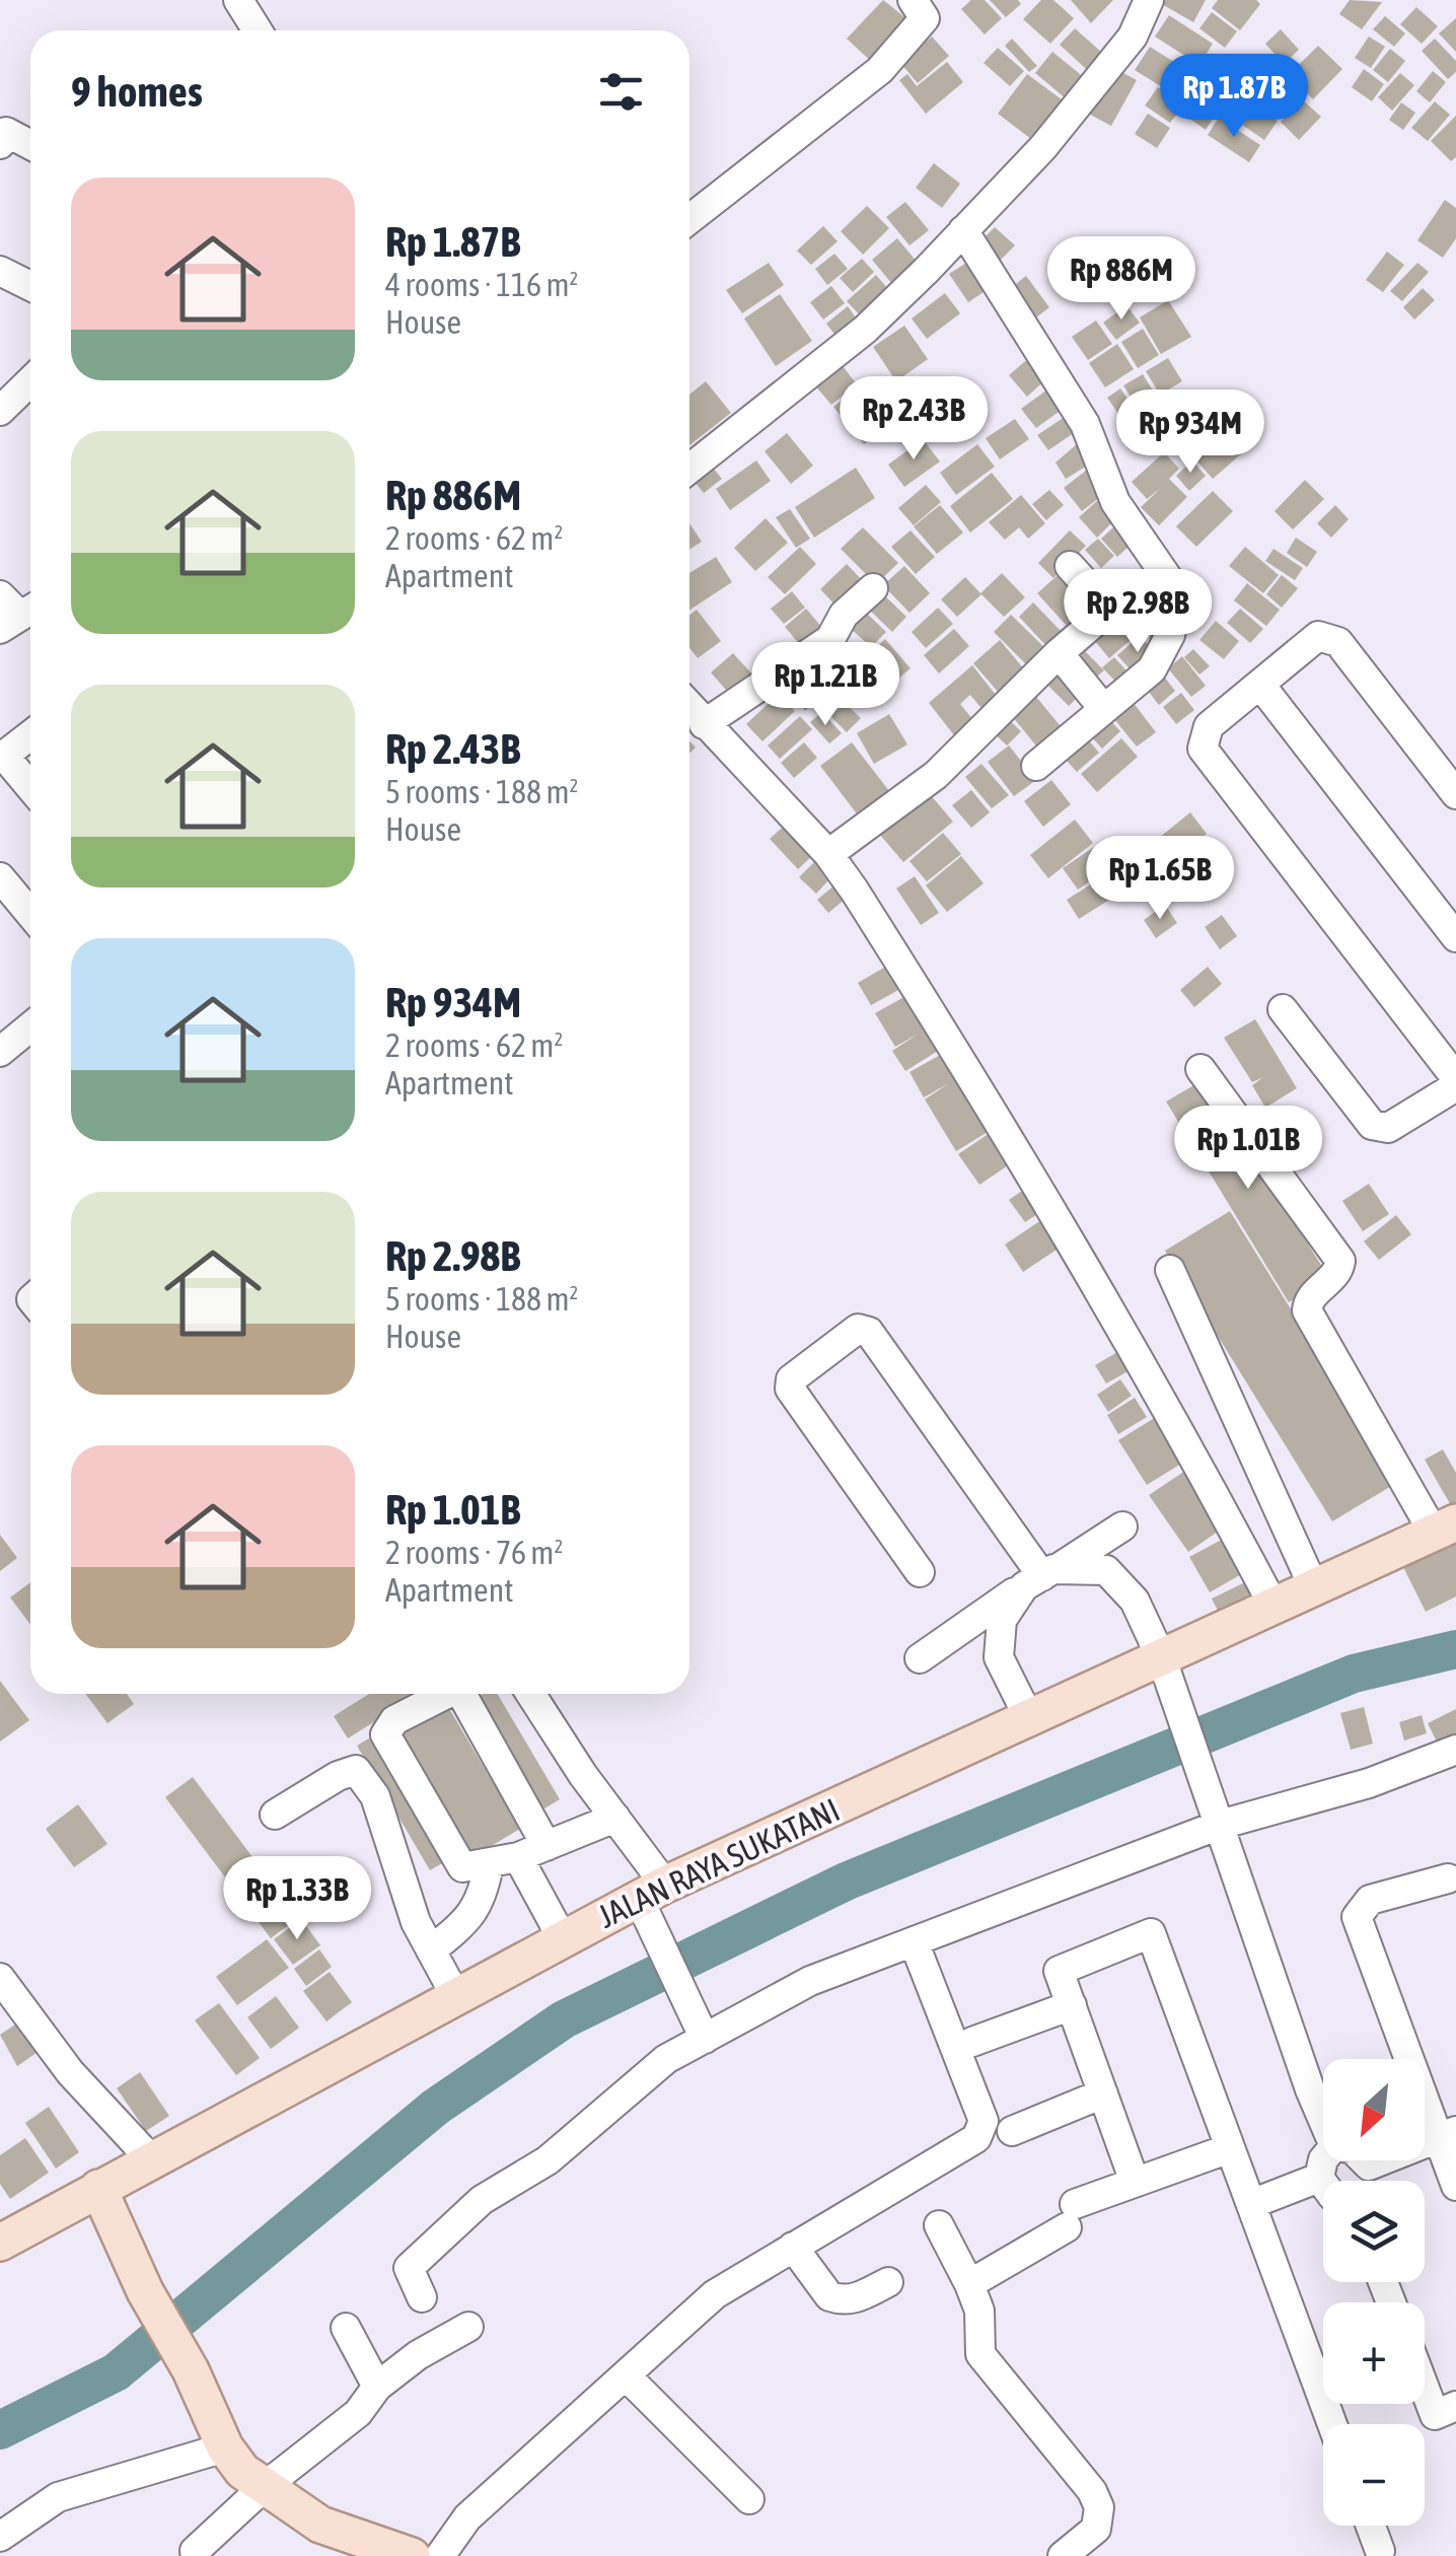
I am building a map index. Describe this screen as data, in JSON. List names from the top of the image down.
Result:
{
  "streets": {
    "main road": ["JALAN RAYA SUKATANI"]
  },
  "north": "bottom left",
  "page": {
    "heading": "9 homes",
    "price": [
      "Rp 1.87B",
      "Rp 886M",
      "Rp 2.43B",
      "Rp 934M",
      "Rp 2.98B",
      "Rp 1.21B",
      "Rp 1.65B",
      "Rp 1.01B",
      "Rp 1.33B"
    ],
    "list": [
      {
        "name": "Rp 1.87B",
        "note": "4 rooms · 116 m² · House"
      },
      {
        "name": "Rp 886M",
        "note": "2 rooms · 62 m² · Apartment"
      },
      {
        "name": "Rp 2.43B",
        "note": "5 rooms · 188 m² · House"
      },
      {
        "name": "Rp 934M",
        "note": "2 rooms · 62 m² · Apartment"
      },
      {
        "name": "Rp 2.98B",
        "note": "5 rooms · 188 m² · House"
      },
      {
        "name": "Rp 1.01B",
        "note": "2 rooms · 76 m² · Apartment"
      }
    ],
    "map_buttons": ["+", "−"]
  }
}
